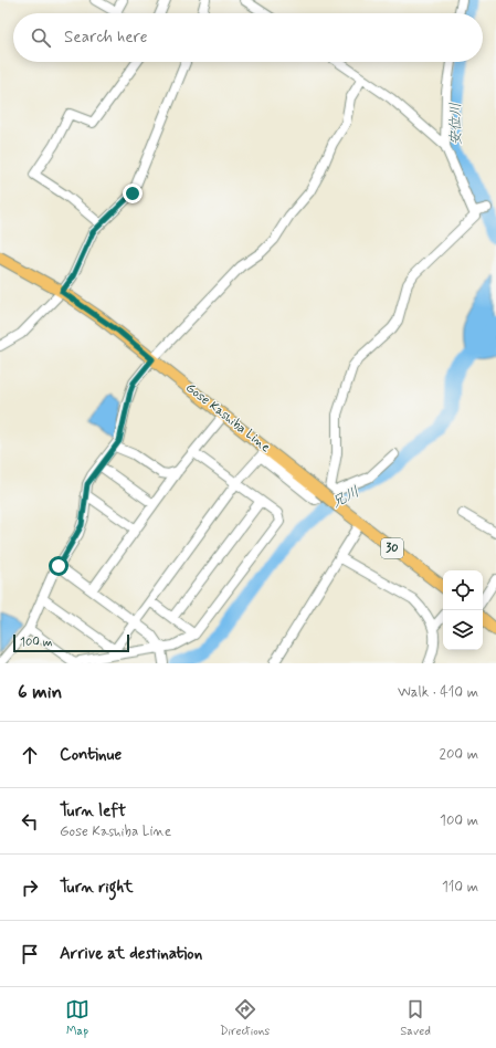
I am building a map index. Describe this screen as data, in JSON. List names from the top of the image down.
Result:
{
  "streets": {
    "main road": ["Gose Kashiba Line", "30"]
  },
  "water": ["安位川", "兄川"],
  "scale_bar": "100 m",
  "page": {
    "search": "Search here",
    "scale": "100 m",
    "heading": ["6 min", "Walk · 410 m"],
    "list": [
      ["Continue", "200 m"],
      ["Turn left", "Gose Kashiba Line", "100 m"],
      ["Turn right", "110 m"],
      "Arrive at destination"
    ],
    "nav": ["Map", "Directions", "Saved"]
  }
}
